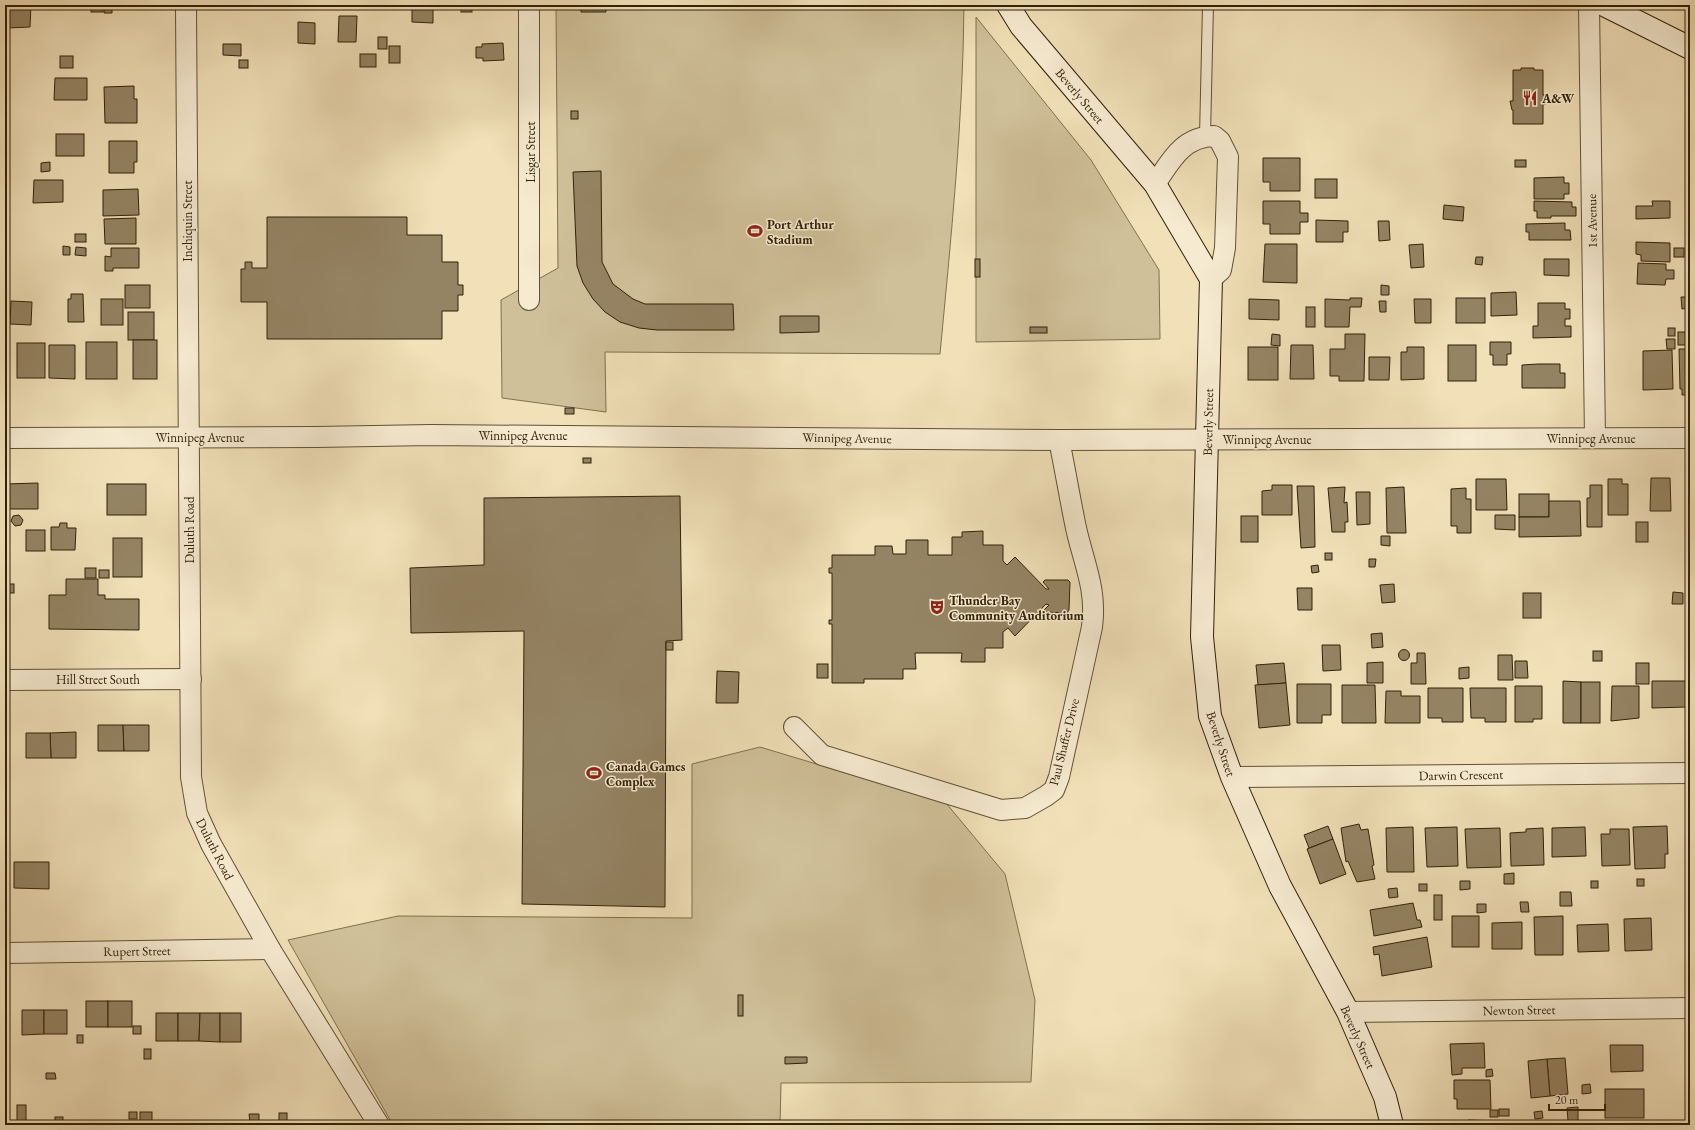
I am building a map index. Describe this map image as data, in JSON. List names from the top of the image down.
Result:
{
  "streets": {
    "street": [
      "Beverly Street",
      "Lisgar Street",
      "Inchiquin Street",
      "1st Avenue",
      "Winnipeg Avenue",
      "Duluth Road",
      "Hill Street South",
      "Paul Shaffer Drive",
      "Darwin Crescent",
      "Rupert Street",
      "Newton Street"
    ]
  },
  "crossings": [
    ["Beverly Street", "Winnipeg Avenue"],
    ["Beverly Street", "Darwin Crescent"],
    ["Beverly Street", "Newton Street"],
    ["Inchiquin Street", "Winnipeg Avenue"],
    ["Inchiquin Street", "Duluth Road"],
    ["1st Avenue", "Winnipeg Avenue"],
    ["Winnipeg Avenue", "Duluth Road"],
    ["Winnipeg Avenue", "Paul Shaffer Drive"],
    ["Duluth Road", "Hill Street South"],
    ["Duluth Road", "Rupert Street"]
  ],
  "places": {
    "restaurant": ["A&W"],
    "sports": ["Port Arthur Stadium", "Canada Games Complex"],
    "theatre": ["Thunder Bay Community Auditorium"]
  },
  "scale_bar": "20 m"
}
